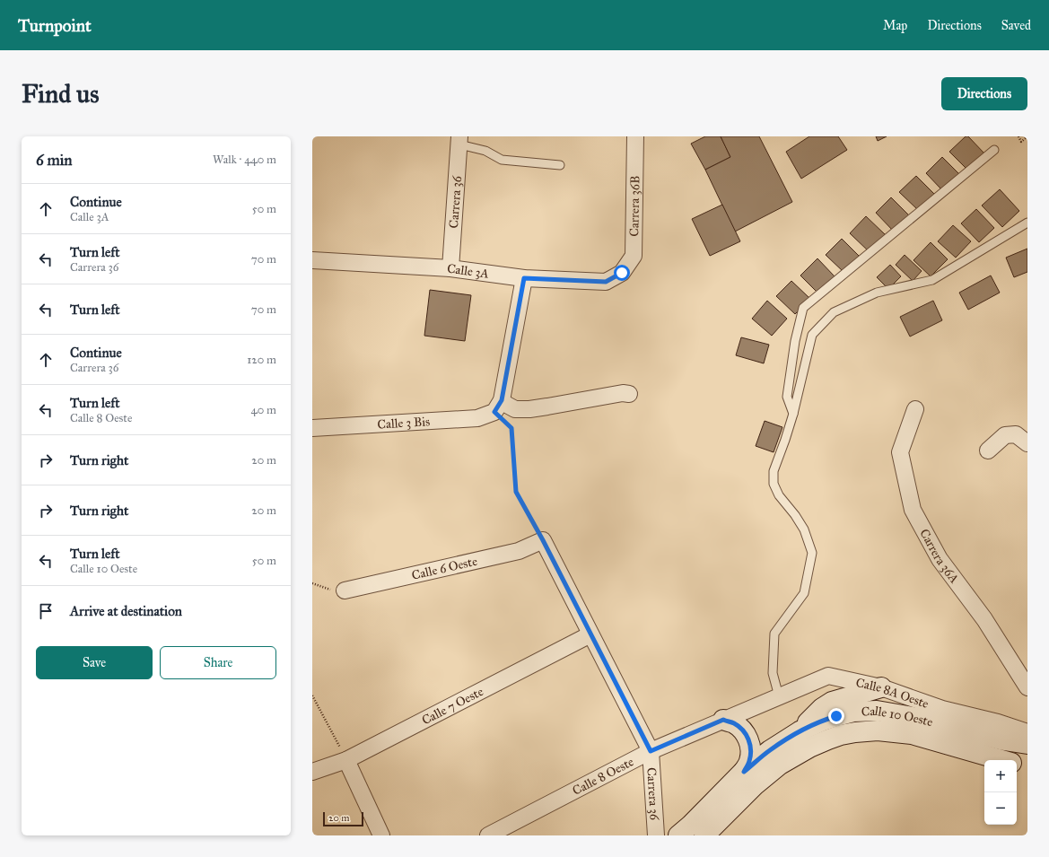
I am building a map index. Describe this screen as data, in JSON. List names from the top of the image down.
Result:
{
  "streets": {
    "main road": ["Calle 10 Oeste"],
    "street": [
      "Carrera 36",
      "Carrera 36B",
      "Calle 3A",
      "Calle 3 Bis",
      "Carrera 36A",
      "Calle 6 Oeste",
      "Calle 8A Oeste",
      "Calle 7 Oeste",
      "Calle 8 Oeste"
    ]
  },
  "crossings": [
    ["Carrera 36", "Calle 3A"],
    ["Carrera 36", "Calle 6 Oeste"],
    ["Carrera 36", "Calle 7 Oeste"],
    ["Carrera 36", "Calle 8 Oeste"],
    ["Carrera 36B", "Calle 3A"],
    ["Calle 8A Oeste", "Calle 8 Oeste"]
  ],
  "scale_bar": "20 m",
  "page": {
    "header": "Turnpoint",
    "nav": ["Map", "Directions", "Saved"],
    "buttons": [
      "Directions",
      ["Save", "Share"]
    ],
    "title": "Find us",
    "heading": ["6 min", "Walk · 440 m"],
    "list": [
      ["Continue", "Calle 3A", "50 m"],
      ["Turn left", "Carrera 36", "70 m"],
      ["Turn left", "70 m"],
      ["Continue", "Carrera 36", "120 m"],
      ["Turn left", "Calle 8 Oeste", "40 m"],
      ["Turn right", "20 m"],
      ["Turn right", "20 m"],
      ["Turn left", "Calle 10 Oeste", "50 m"],
      "Arrive at destination"
    ],
    "map_buttons": ["+", "−"],
    "scale": "20 m"
  }
}
